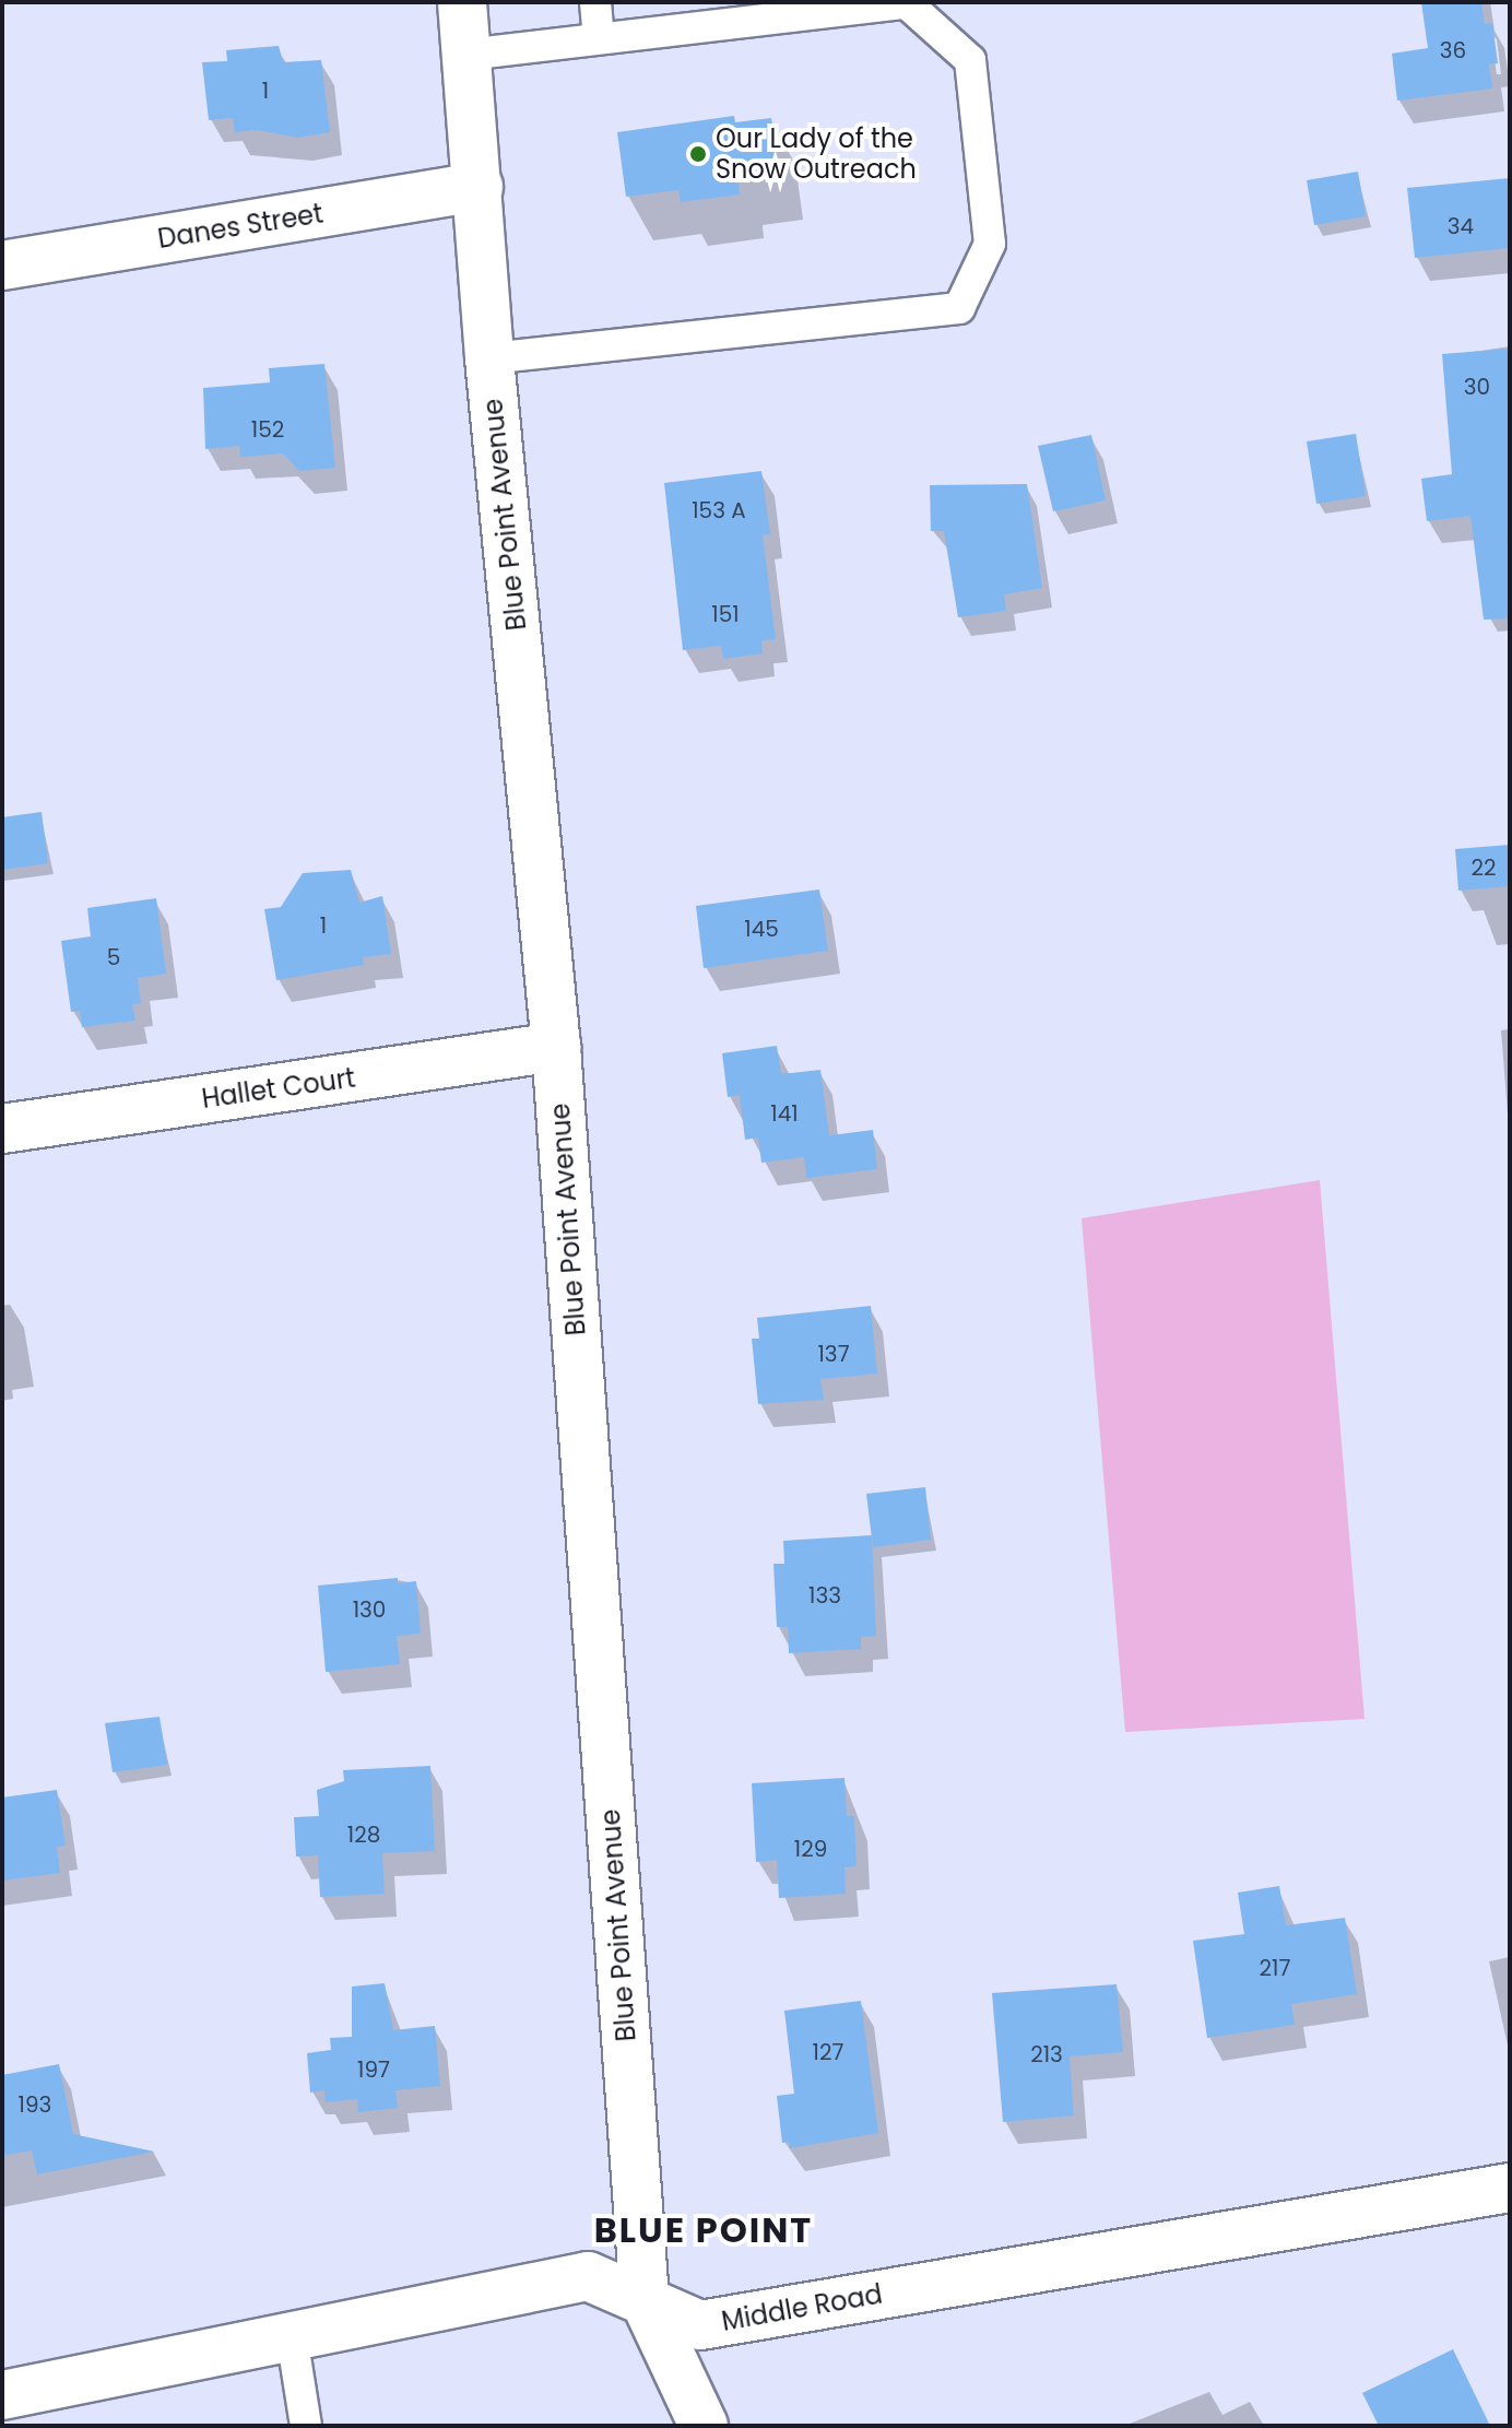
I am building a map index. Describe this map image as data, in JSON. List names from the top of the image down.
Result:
{
  "streets": {
    "street": [
      "Danes Street",
      "Blue Point Avenue",
      "Hallet Court",
      "Middle Road"
    ]
  },
  "crossings": [
    ["Danes Street", "Blue Point Avenue"],
    ["Blue Point Avenue", "Hallet Court"],
    ["Blue Point Avenue", "Middle Road"]
  ],
  "districts": ["BLUE POINT"],
  "places": ["Our Lady of the Snow Outreach"],
  "house_numbers": [
    "36",
    "1",
    "34",
    "30",
    "152",
    "153 A",
    "151",
    "22",
    "1",
    "145",
    "5",
    "141",
    "137",
    "133",
    "130",
    "128",
    "129",
    "217",
    "127",
    "213",
    "197",
    "193"
  ]
}
